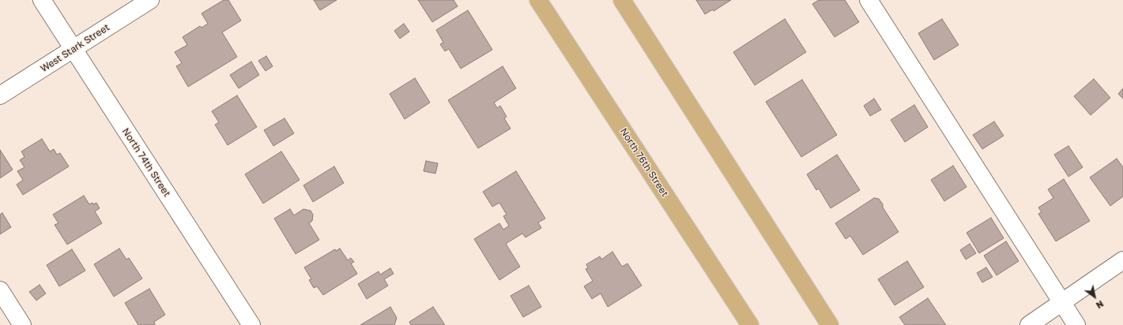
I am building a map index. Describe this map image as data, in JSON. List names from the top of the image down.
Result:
{
  "streets": {
    "main road": ["North 76th Street"],
    "street": ["West Stark Street", "North 74th Street"]
  },
  "crossings": [
    ["West Stark Street", "North 74th Street"]
  ],
  "north": "bottom right"
}
